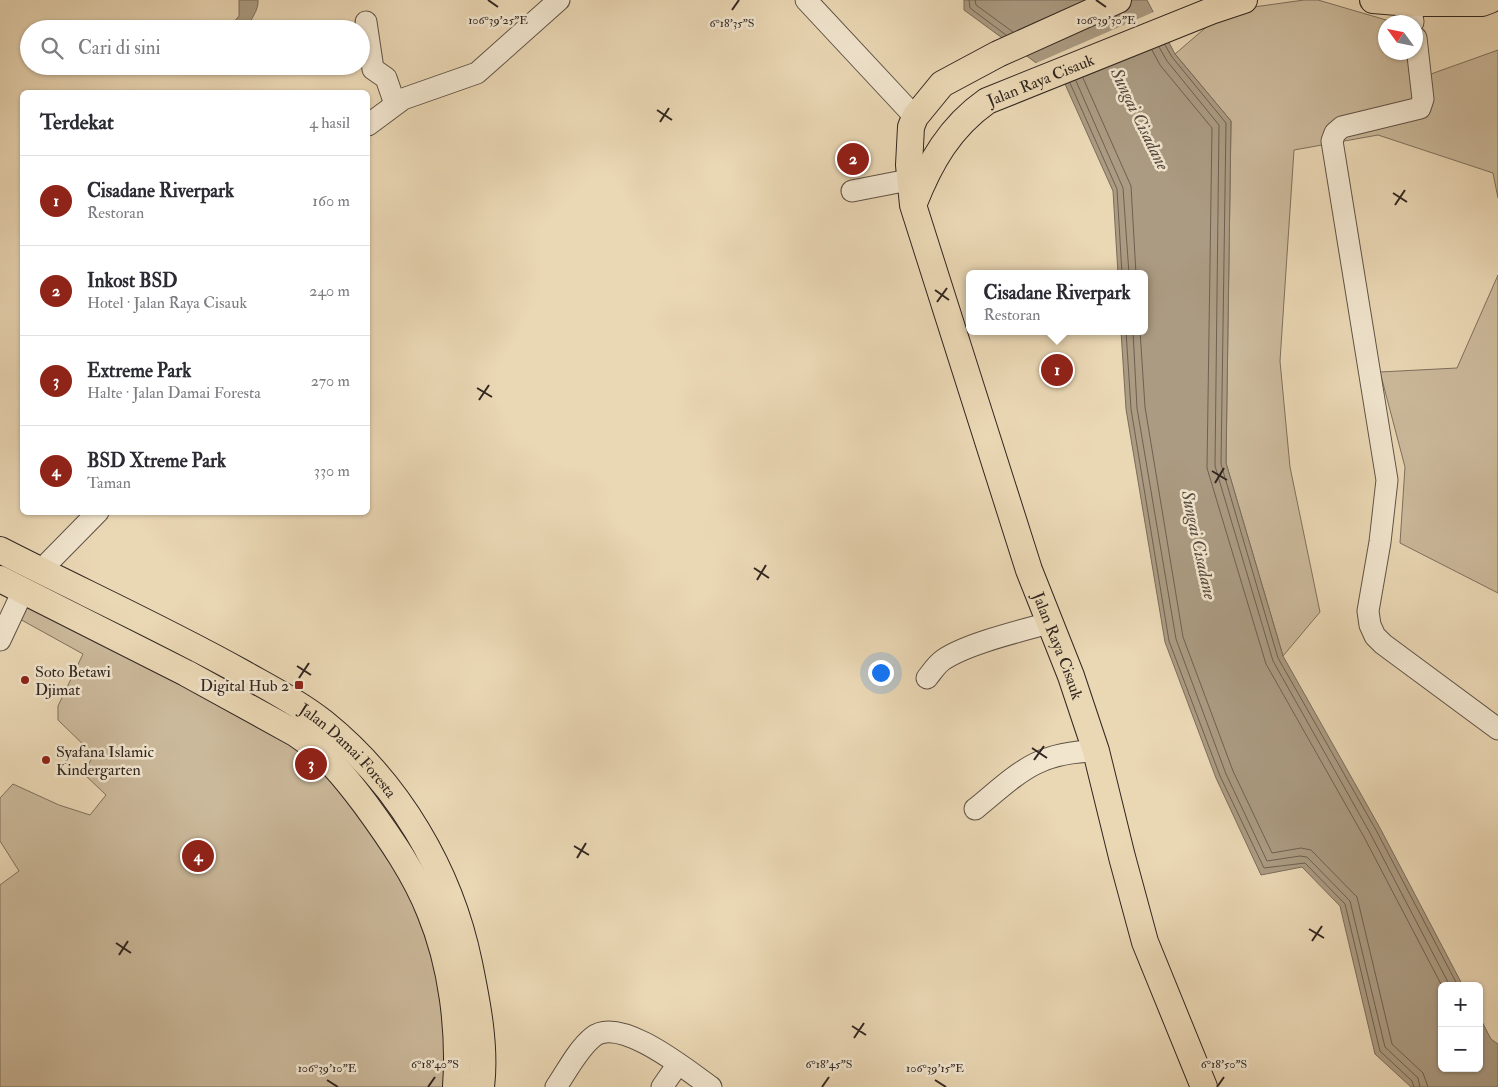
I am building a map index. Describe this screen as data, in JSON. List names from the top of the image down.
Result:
{
  "streets": {
    "main road": ["Jalan Raya Cisauk", "Jalan Damai Foresta"]
  },
  "water": ["Sungai Cisadane"],
  "places": {
    "other": ["Soto Betawi Djimat", "Syafana Islamic Kindergarten"],
    "transit": ["Digital Hub 2"]
  },
  "north": "top left",
  "page": {
    "search": "Cari di sini",
    "heading": ["Terdekat", "4 hasil"],
    "pins": [
      "2",
      "1",
      "3",
      "4"
    ],
    "list": [
      {
        "mark": "1",
        "name": "Cisadane Riverpark",
        "note": "Restoran",
        "value": "160 m"
      },
      {
        "mark": "2",
        "name": "Inkost BSD",
        "note": "Hotel · Jalan Raya Cisauk",
        "value": "240 m"
      },
      {
        "mark": "3",
        "name": "Extreme Park",
        "note": "Halte · Jalan Damai Foresta",
        "value": "270 m"
      },
      {
        "mark": "4",
        "name": "BSD Xtreme Park",
        "note": "Taman",
        "value": "330 m"
      }
    ],
    "popup": ["Cisadane Riverpark", "Restoran"],
    "map_buttons": ["+", "−"]
  },
  "coordinates": [
    "106°39'25\"E",
    "106°39'30\"E",
    "6°18'35\"S",
    "6°18'40\"S",
    "6°18'45\"S",
    "6°18'50\"S",
    "106°39'10\"E",
    "106°39'15\"E"
  ]
}
